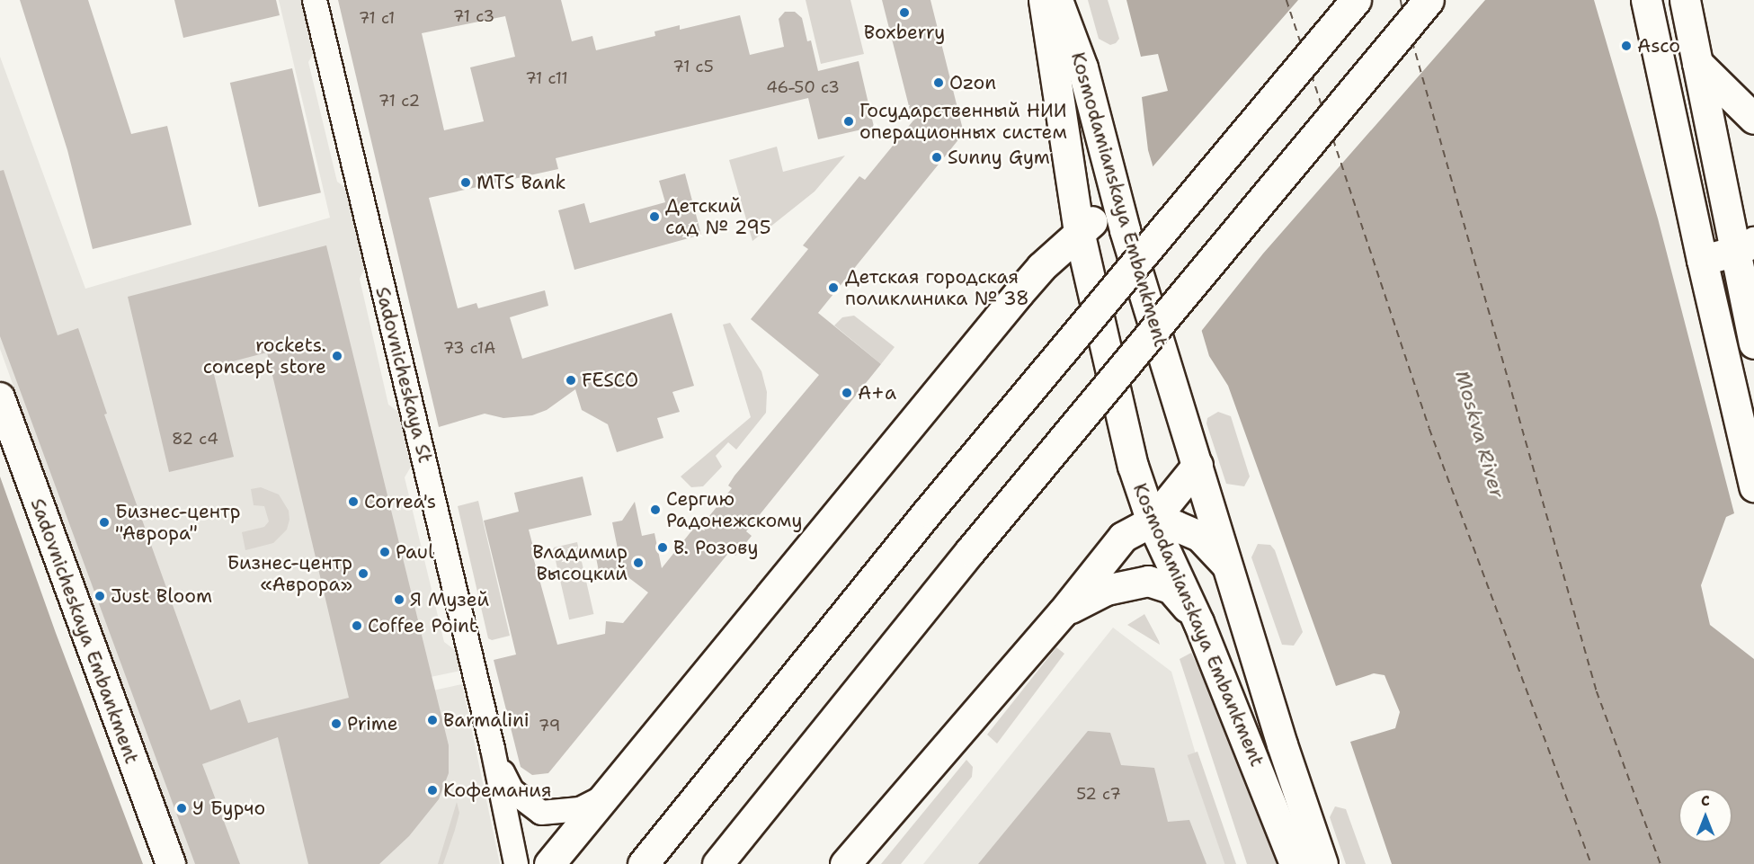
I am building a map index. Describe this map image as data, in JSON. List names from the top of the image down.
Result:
{
  "streets": {
    "main road": ["Kosmodamianskaya Embankment"],
    "street": ["Sadovnicheskaya St", "Sadovnicheskaya Embankment"]
  },
  "water": ["Moskva River"],
  "places": [
    "Boxberry",
    "Asco",
    "Ozon",
    "Государственный НИИ операционных систем",
    "Sunny Gym",
    "MTS Bank",
    "Детский сад № 295",
    "Детская городская поликлиника № 38",
    "rockets. concept store",
    "FESCO",
    "А+а",
    "Correa's",
    "Сергию Радонежскому",
    "Бизнес-центр \"Аврора\"",
    "В. Розову",
    "Paul",
    "Владимир Высоцкий",
    "Бизнес-центр «Аврора»",
    "Just Bloom",
    "Я Музей",
    "Coffee Point",
    "Barmalini",
    "Prime",
    "Кофемания",
    "У Бурчо"
  ],
  "house_numbers": [
    "71 с3",
    "71 с1",
    "71 с5",
    "71 с11",
    "46-50 с3",
    "71 с2",
    "73 с1А",
    "82 с4",
    "79",
    "52 с7"
  ],
  "north": "top"
}
